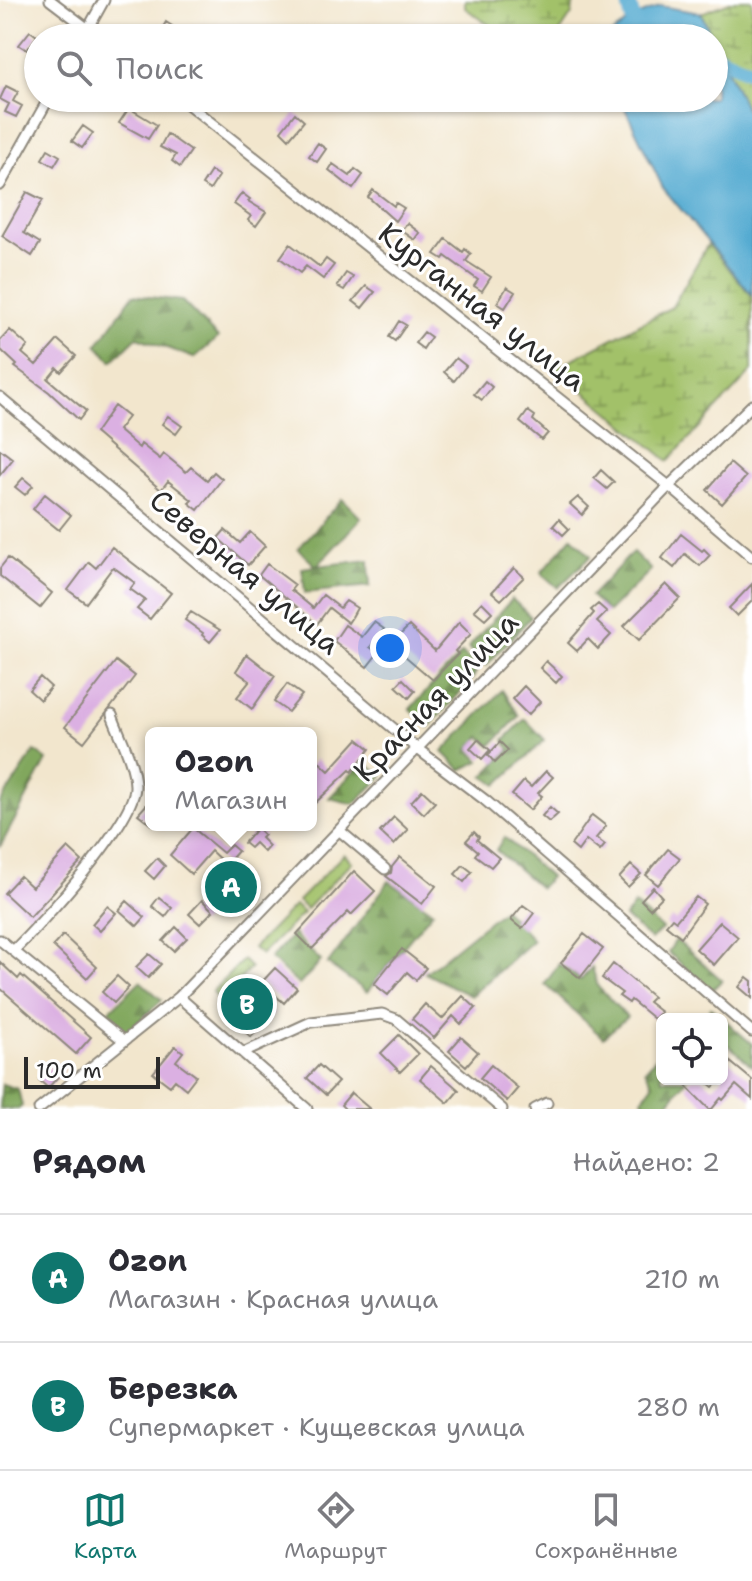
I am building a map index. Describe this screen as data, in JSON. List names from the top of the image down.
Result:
{
  "streets": {
    "street": ["Курганная улица", "Северная улица", "Красная улица"]
  },
  "crossings": [
    ["Курганная улица", "Красная улица"],
    ["Северная улица", "Красная улица"]
  ],
  "scale_bar": "100 m",
  "page": {
    "search": "Поиск",
    "popup": ["Ozon", "Магазин"],
    "pins": ["A", "B"],
    "scale": "100 m",
    "heading": ["Рядом", "Найдено: 2"],
    "list": [
      {
        "mark": "A",
        "name": "Ozon",
        "note": "Магазин · Красная улица",
        "value": "210 m"
      },
      {
        "mark": "B",
        "name": "Березка",
        "note": "Супермаркет · Кущевская улица",
        "value": "280 m"
      }
    ],
    "nav": ["Карта", "Маршрут", "Сохранённые"]
  }
}
